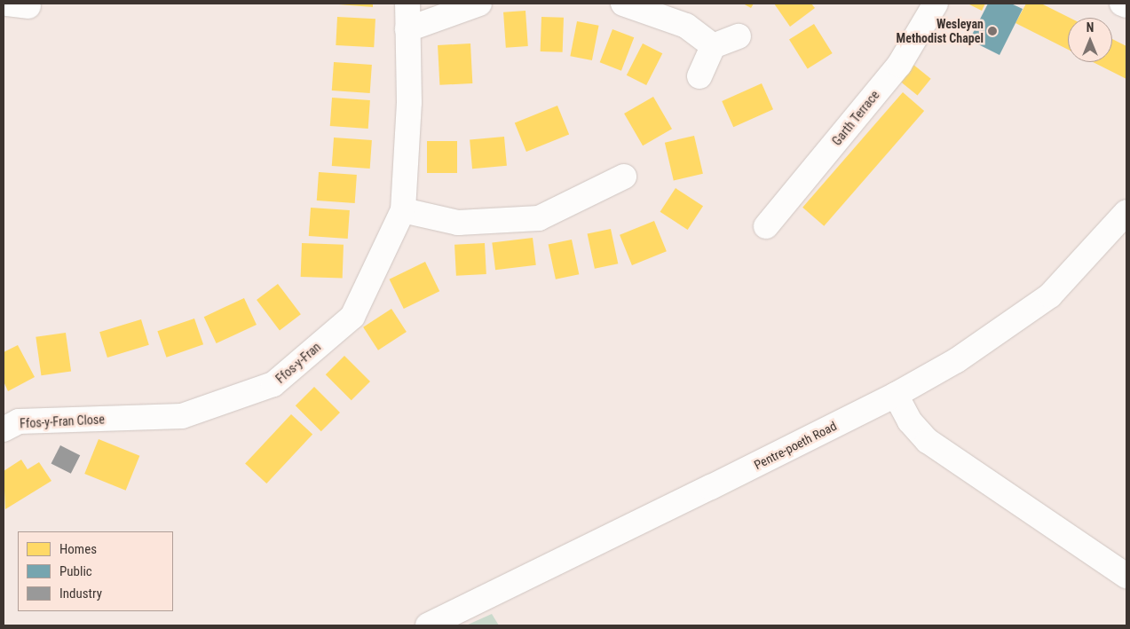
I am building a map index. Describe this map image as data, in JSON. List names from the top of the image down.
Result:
{
  "streets": {
    "street": [
      "Garth Terrace",
      "Ffos-y-Fran",
      "Ffos-y-Fran Close",
      "Pentre-poeth Road"
    ]
  },
  "crossings": [
    ["Ffos-y-Fran", "Ffos-y-Fran Close"]
  ],
  "places": ["Wesleyan Methodist Chapel"],
  "legend": ["Homes", "Public", "Industry"],
  "north": "top"
}
